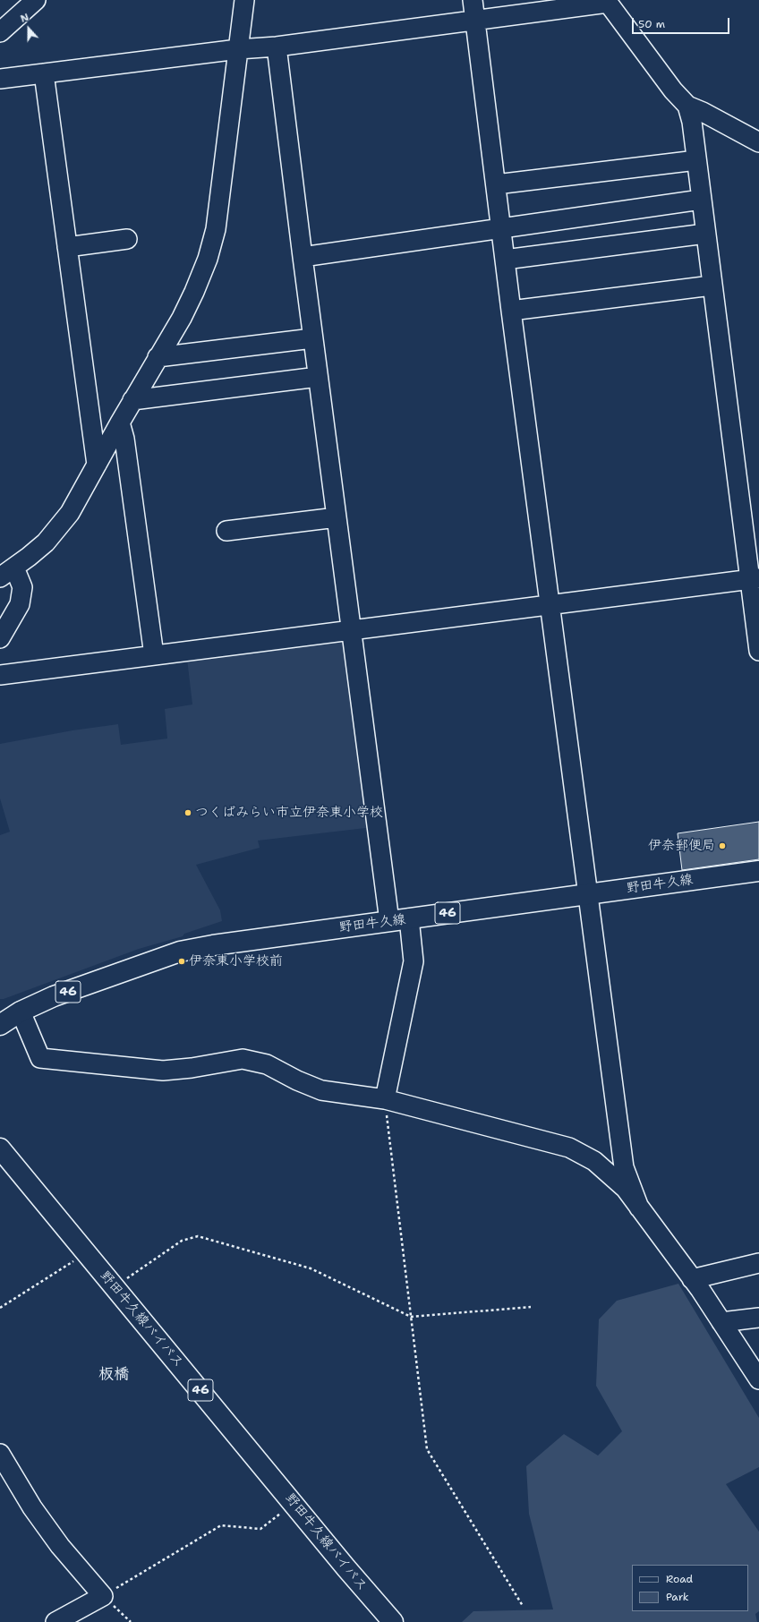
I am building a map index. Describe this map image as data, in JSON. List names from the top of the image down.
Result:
{
  "streets": {
    "main road": ["野田牛久線", "46", "野田牛久線バイパス"]
  },
  "districts": ["板橋"],
  "places": ["つくばみらい市立伊奈東小学校", "伊奈郵便局", "伊奈東小学校前"],
  "legend": ["Road", "Park"],
  "scale_bar": "50 m",
  "north": "top"
}
